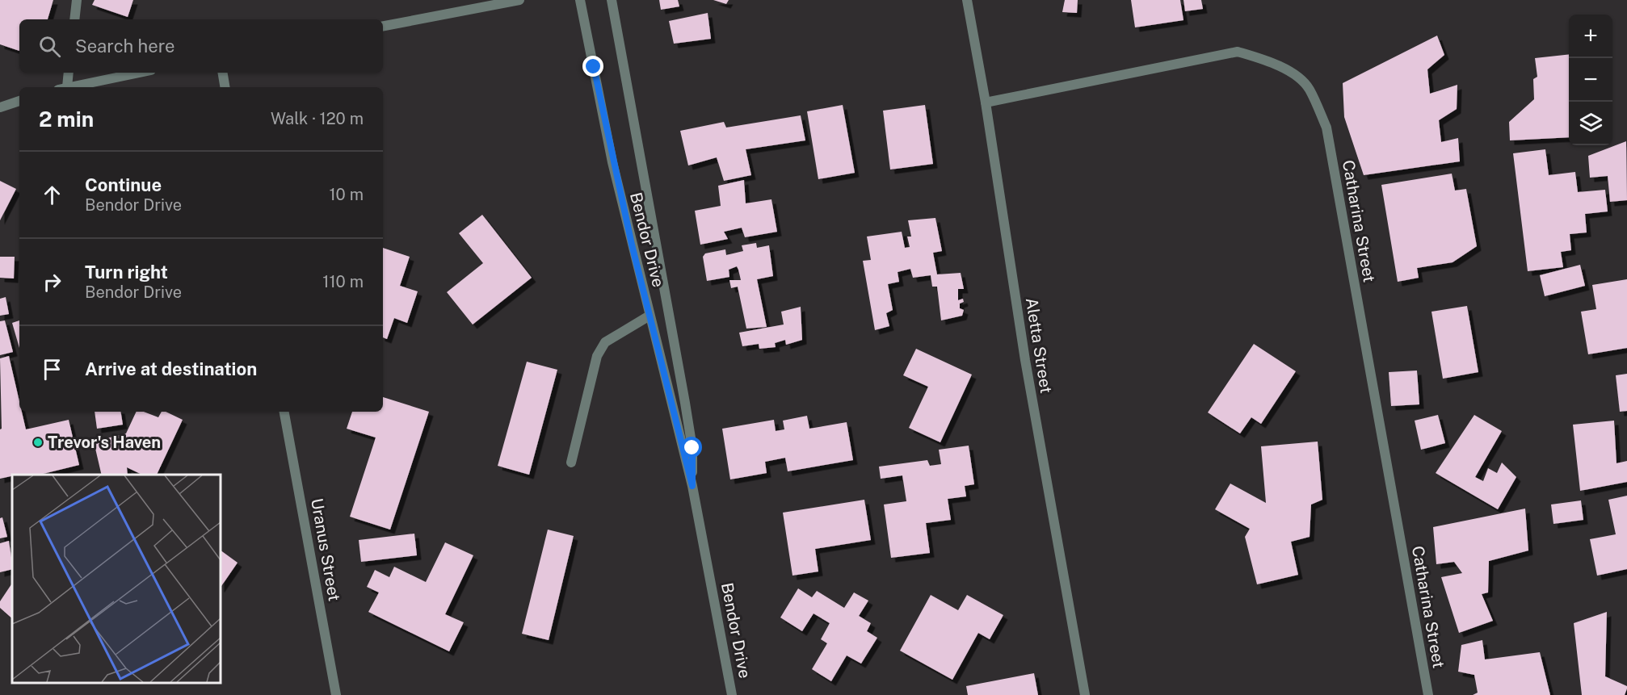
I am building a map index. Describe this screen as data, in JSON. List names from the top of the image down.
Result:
{
  "streets": {
    "street": [
      "Catharina Street",
      "Bendor Drive",
      "Aletta Street",
      "Uranus Street"
    ]
  },
  "crossings": [
    ["Catharina Street", "Aletta Street"]
  ],
  "places": ["Trevor's Haven"],
  "page": {
    "map_buttons": ["+", "−"],
    "search": "Search here",
    "heading": ["2 min", "Walk · 120 m"],
    "list": [
      ["Continue", "Bendor Drive", "10 m"],
      ["Turn right", "Bendor Drive", "110 m"],
      "Arrive at destination"
    ]
  }
}
